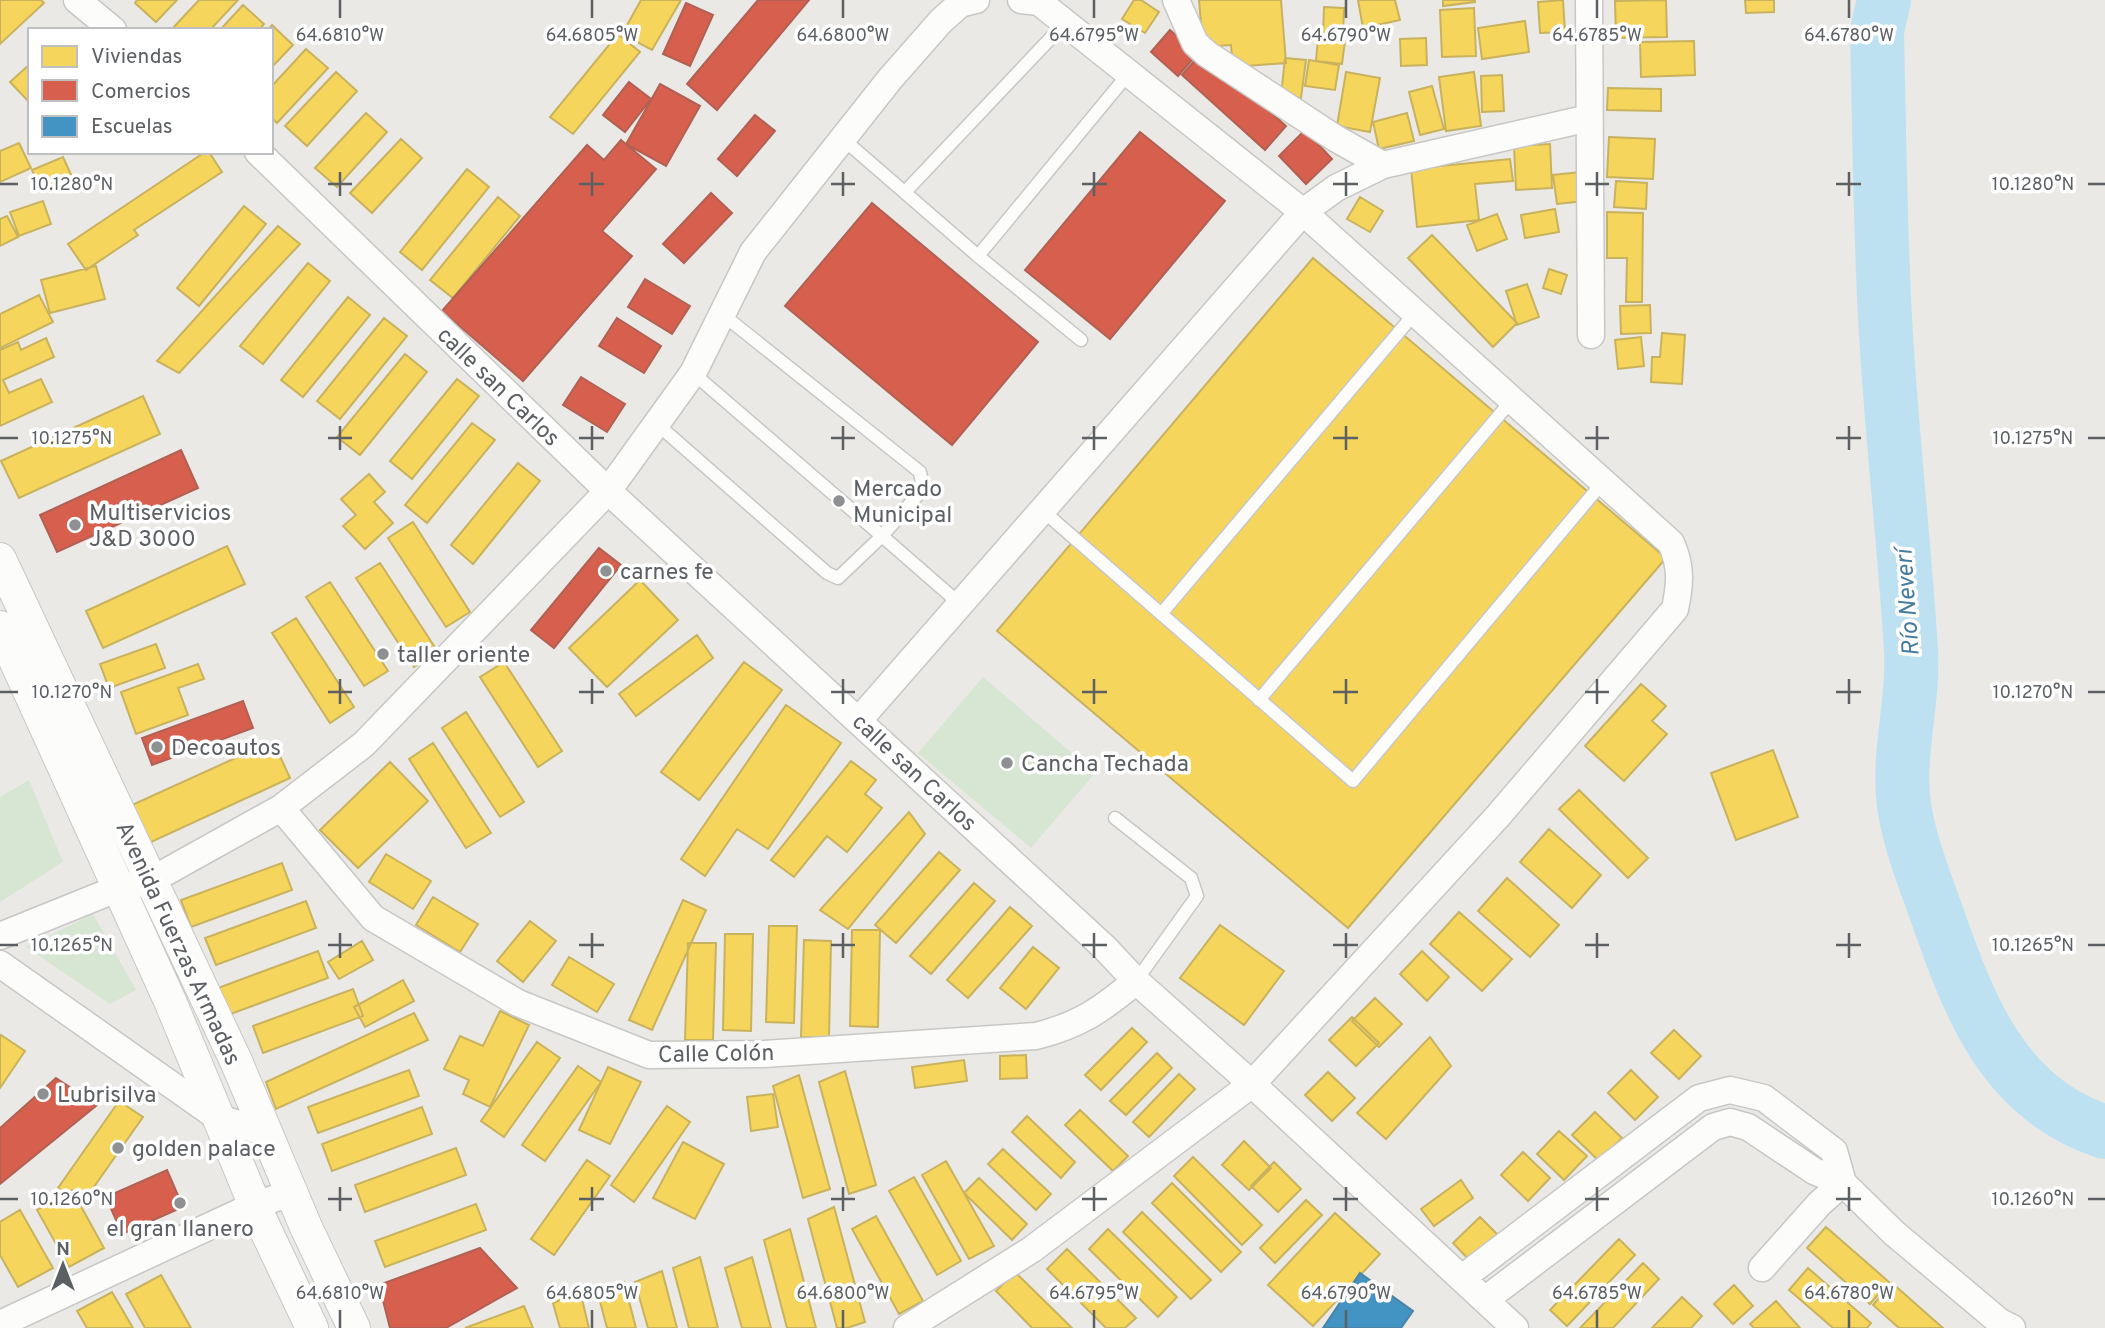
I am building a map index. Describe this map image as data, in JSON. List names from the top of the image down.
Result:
{
  "streets": {
    "street": ["calle san Carlos", "Avenida Fuerzas Armadas", "Calle Colón"]
  },
  "crossings": [
    ["calle san Carlos", "Calle Colón"]
  ],
  "water": ["Río Neverí"],
  "places": [
    "Mercado Municipal",
    "Multiservicios J&D 3000",
    "carnes fe",
    "taller oriente",
    "Decoautos",
    "Cancha Techada",
    "Lubrisilva",
    "golden palace",
    "el gran llanero"
  ],
  "legend": ["Viviendas", "Comercios", "Escuelas"],
  "north": "top",
  "coordinates": [
    "64.6810°W",
    "64.6805°W",
    "64.6800°W",
    "64.6795°W",
    "64.6790°W",
    "64.6785°W",
    "64.6780°W",
    "10.1280°N",
    "10.1275°N",
    "10.1270°N",
    "10.1265°N",
    "10.1260°N"
  ]
}
